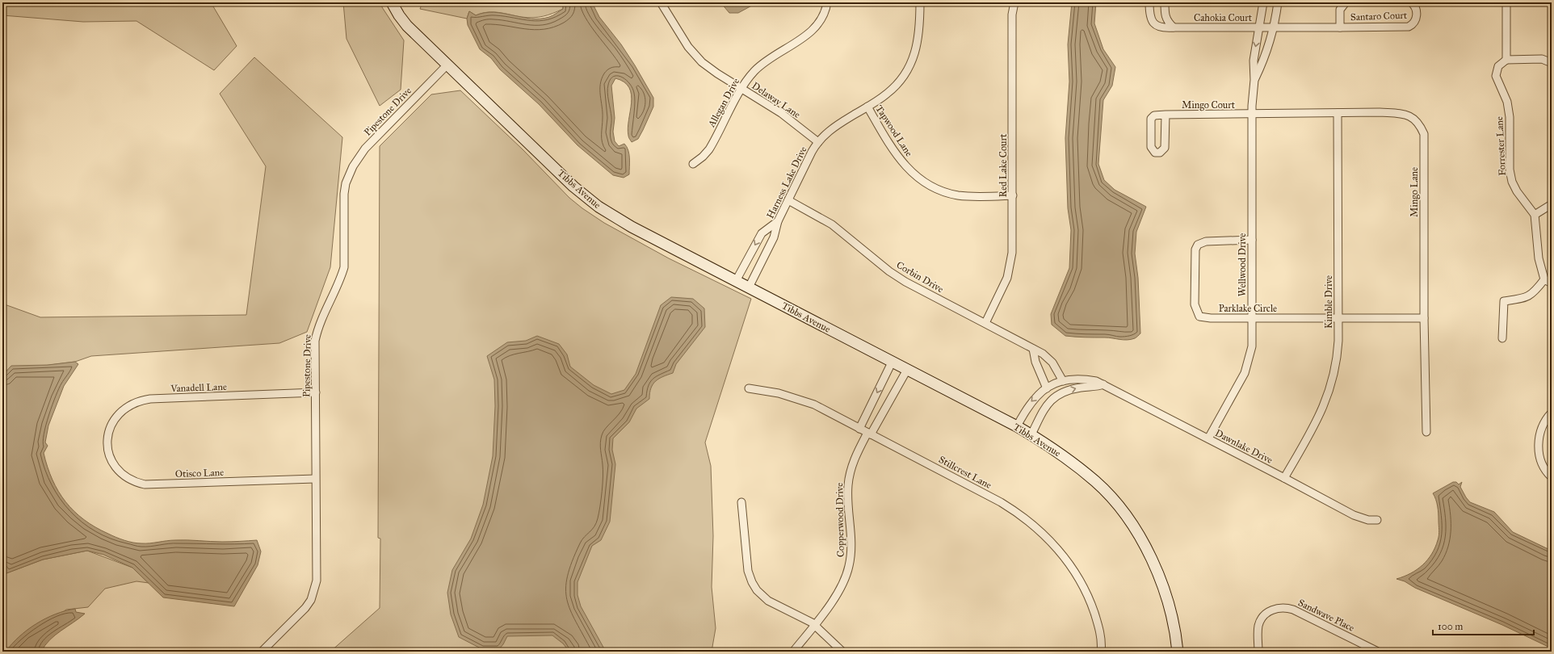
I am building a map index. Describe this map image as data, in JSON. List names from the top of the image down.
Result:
{
  "streets": {
    "street": [
      "Santaro Court",
      "Cahokia Court",
      "Delaway Lane",
      "Allegan Drive",
      "Mingo Court",
      "Pipestone Drive",
      "Tapwood Lane",
      "Forrester Lane",
      "Red Lake Court",
      "Harness Lake Drive",
      "Tibbs Avenue",
      "Mingo Lane",
      "Wellwood Drive",
      "Corbin Drive",
      "Kimble Drive",
      "Parklake Circle",
      "Vanadell Lane",
      "Dawnlake Drive",
      "Stillcrest Lane",
      "Otisco Lane",
      "Copperwood Drive",
      "Sandwave Place"
    ]
  },
  "crossings": [
    ["Santaro Court", "Cahokia Court"],
    ["Santaro Court", "Wellwood Drive"],
    ["Cahokia Court", "Wellwood Drive"],
    ["Delaway Lane", "Allegan Drive"],
    ["Delaway Lane", "Harness Lake Drive"],
    ["Mingo Court", "Mingo Lane"],
    ["Mingo Court", "Wellwood Drive"],
    ["Pipestone Drive", "Tibbs Avenue"],
    ["Pipestone Drive", "Vanadell Lane"],
    ["Pipestone Drive", "Otisco Lane"],
    ["Tapwood Lane", "Red Lake Court"],
    ["Tapwood Lane", "Harness Lake Drive"],
    ["Red Lake Court", "Corbin Drive"],
    ["Harness Lake Drive", "Tibbs Avenue"],
    ["Harness Lake Drive", "Corbin Drive"],
    ["Tibbs Avenue", "Dawnlake Drive"],
    ["Tibbs Avenue", "Copperwood Drive"],
    ["Mingo Lane", "Wellwood Drive"],
    ["Mingo Lane", "Kimble Drive"],
    ["Mingo Lane", "Parklake Circle"],
    ["Wellwood Drive", "Parklake Circle"],
    ["Wellwood Drive", "Dawnlake Drive"],
    ["Corbin Drive", "Dawnlake Drive"],
    ["Kimble Drive", "Parklake Circle"],
    ["Kimble Drive", "Dawnlake Drive"],
    ["Vanadell Lane", "Otisco Lane"],
    ["Stillcrest Lane", "Copperwood Drive"]
  ],
  "scale_bar": "100 m"
}
